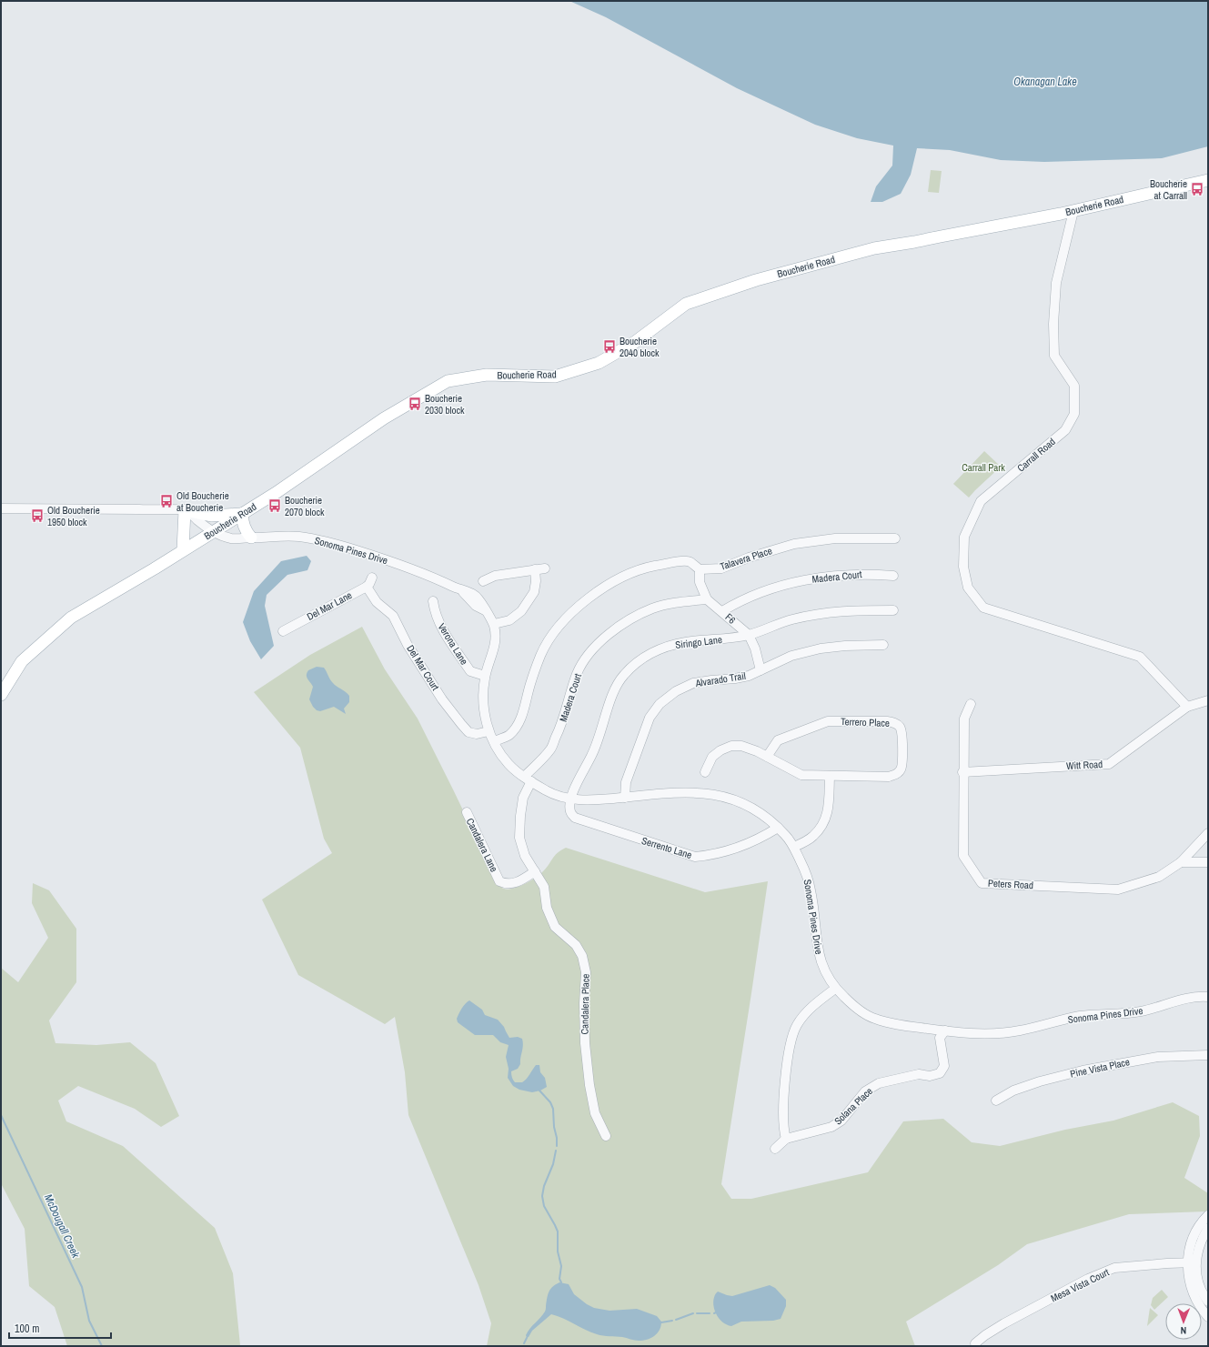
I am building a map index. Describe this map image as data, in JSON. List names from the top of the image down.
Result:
{
  "streets": {
    "main road": ["Boucherie Road"],
    "street": [
      "Carrall Road",
      "Sonoma Pines Drive",
      "Talavera Place",
      "Madera Court",
      "Del Mar Lane",
      "F6",
      "Siringo Lane",
      "Verona Lane",
      "Del Mar Court",
      "Alvarado Trail",
      "Terrero Place",
      "Witt Road",
      "Candalera Lane",
      "Serrento Lane",
      "Peters Road",
      "Candalera Place",
      "Pine Vista Place",
      "Solana Place",
      "Mesa Vista Court"
    ]
  },
  "crossings": [
    ["Boucherie Road", "Carrall Road"],
    ["Boucherie Road", "Sonoma Pines Drive"],
    ["Carrall Road", "Witt Road"],
    ["Sonoma Pines Drive", "Talavera Place"],
    ["Sonoma Pines Drive", "Madera Court"],
    ["Sonoma Pines Drive", "Siringo Lane"],
    ["Sonoma Pines Drive", "Verona Lane"],
    ["Sonoma Pines Drive", "Del Mar Court"],
    ["Sonoma Pines Drive", "Alvarado Trail"],
    ["Sonoma Pines Drive", "Serrento Lane"],
    ["Sonoma Pines Drive", "Candalera Place"],
    ["Sonoma Pines Drive", "Solana Place"],
    ["Talavera Place", "F6"],
    ["Madera Court", "F6"],
    ["Madera Court", "Candalera Place"],
    ["Del Mar Lane", "Del Mar Court"],
    ["F6", "Siringo Lane"],
    ["F6", "Alvarado Trail"],
    ["Siringo Lane", "Serrento Lane"],
    ["Witt Road", "Peters Road"],
    ["Candalera Lane", "Candalera Place"]
  ],
  "water": ["Okanagan Lake", "McDougall Creek"],
  "parks": ["Carrall Park"],
  "places": {
    "bus stop": [
      "Boucherie at Carrall",
      "Boucherie 2040 block",
      "Boucherie 2030 block",
      "Old Boucherie at Boucherie",
      "Boucherie 2070 block",
      "Old Boucherie 1950 block"
    ]
  },
  "scale_bar": "100 m",
  "north": "bottom"
}
